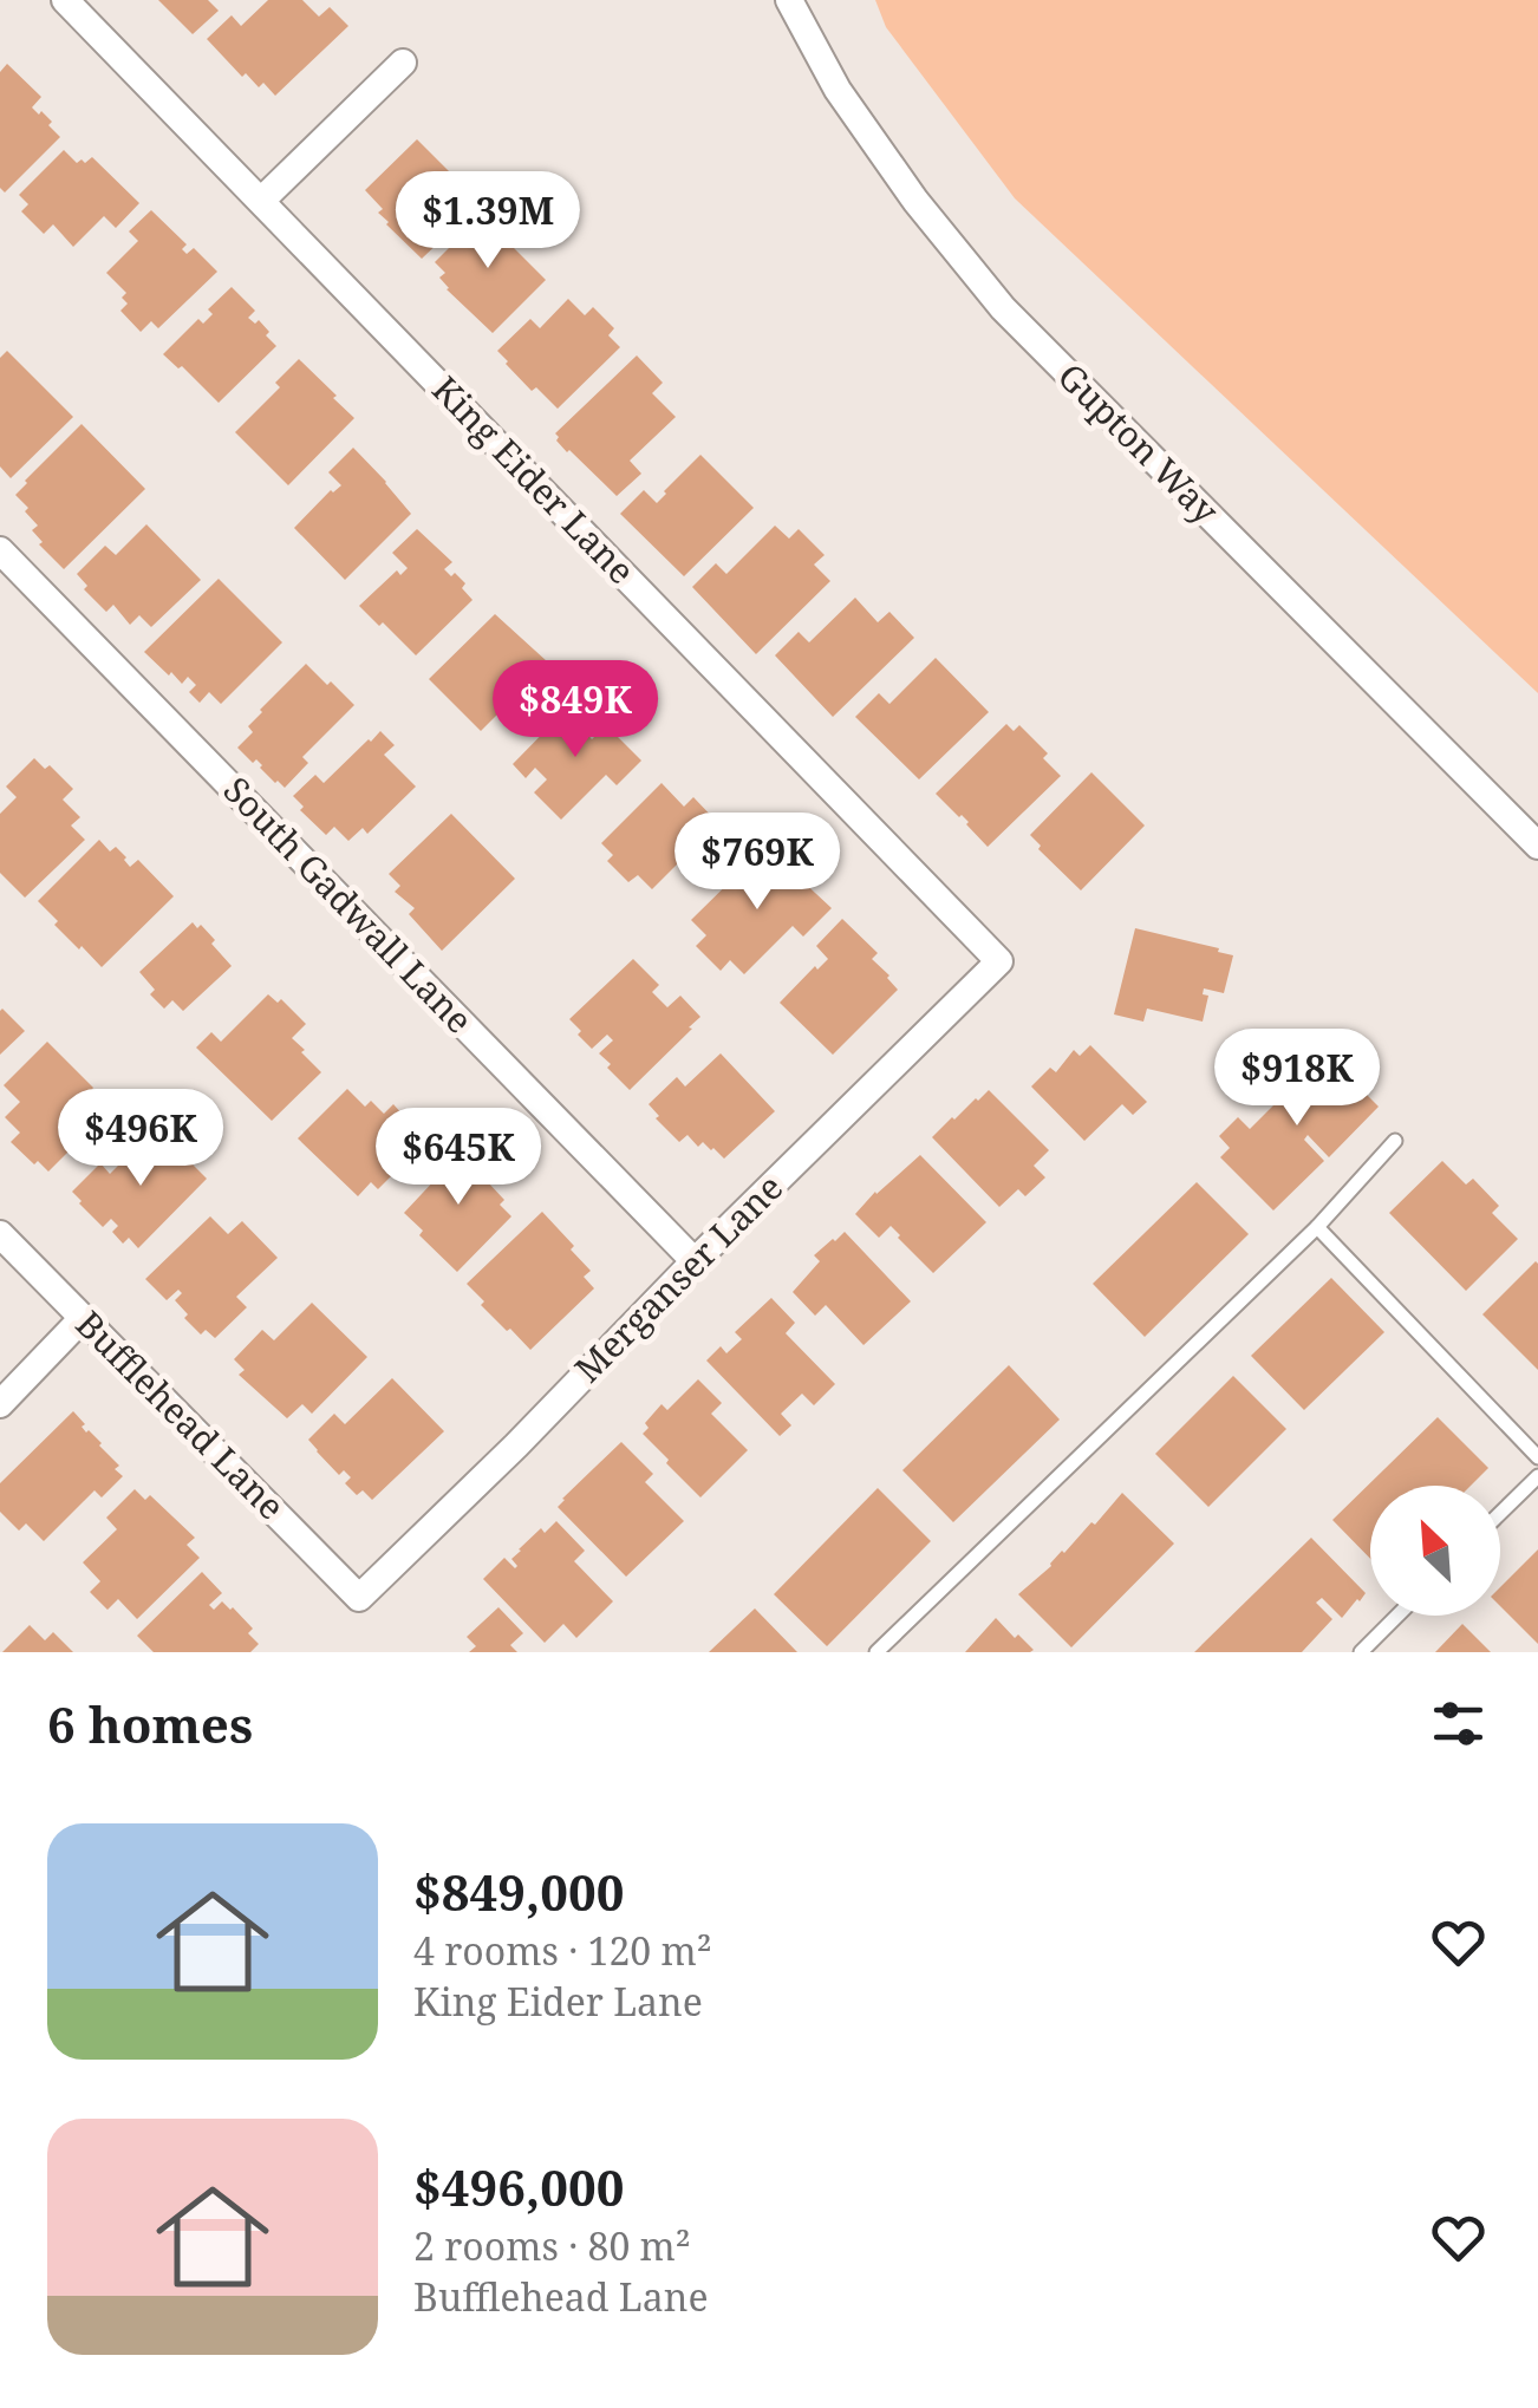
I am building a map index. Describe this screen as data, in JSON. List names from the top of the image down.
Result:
{
  "streets": {
    "street": [
      "Gupton Way",
      "King Eider Lane",
      "South Gadwall Lane",
      "Merganser Lane",
      "Bufflehead Lane"
    ]
  },
  "crossings": [
    ["King Eider Lane", "Merganser Lane"],
    ["South Gadwall Lane", "Merganser Lane"],
    ["Merganser Lane", "Bufflehead Lane"]
  ],
  "north": "top left",
  "page": {
    "price": [
      "$1.39M",
      "$849K",
      "$769K",
      "$918K",
      "$496K",
      "$645K"
    ],
    "heading": "6 homes",
    "list": [
      {
        "name": "$849,000",
        "note": "4 rooms · 120 m² · King Eider Lane"
      },
      {
        "name": "$496,000",
        "note": "2 rooms · 80 m² · Bufflehead Lane"
      }
    ]
  }
}
